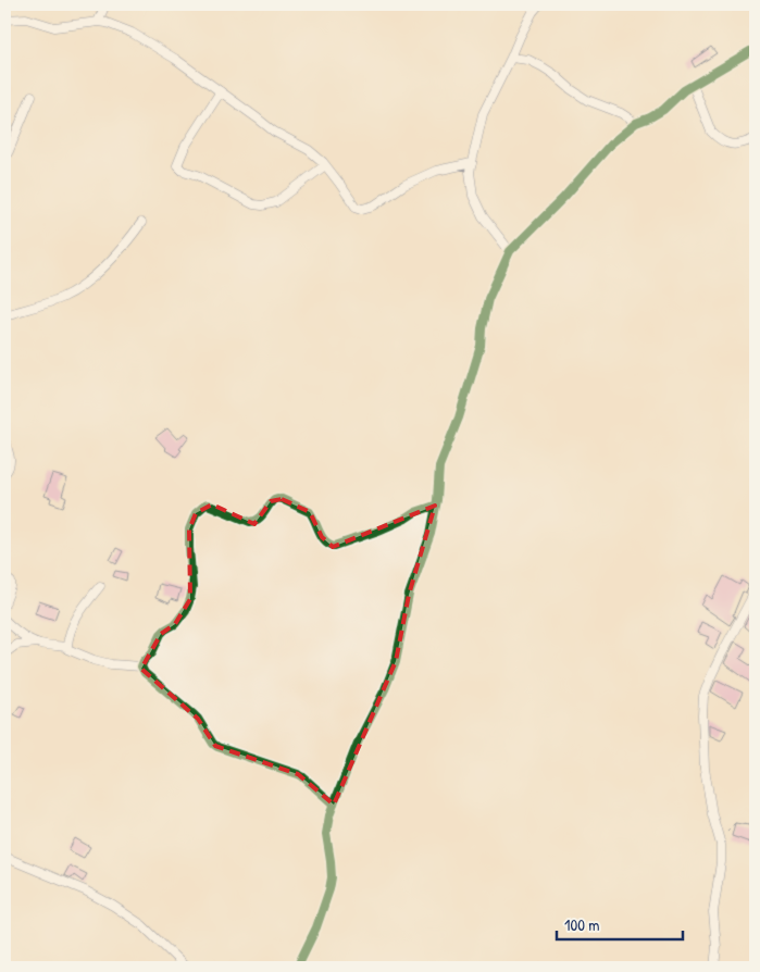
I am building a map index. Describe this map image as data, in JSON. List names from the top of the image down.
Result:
{
  "scale_bar": "100 m"
}
